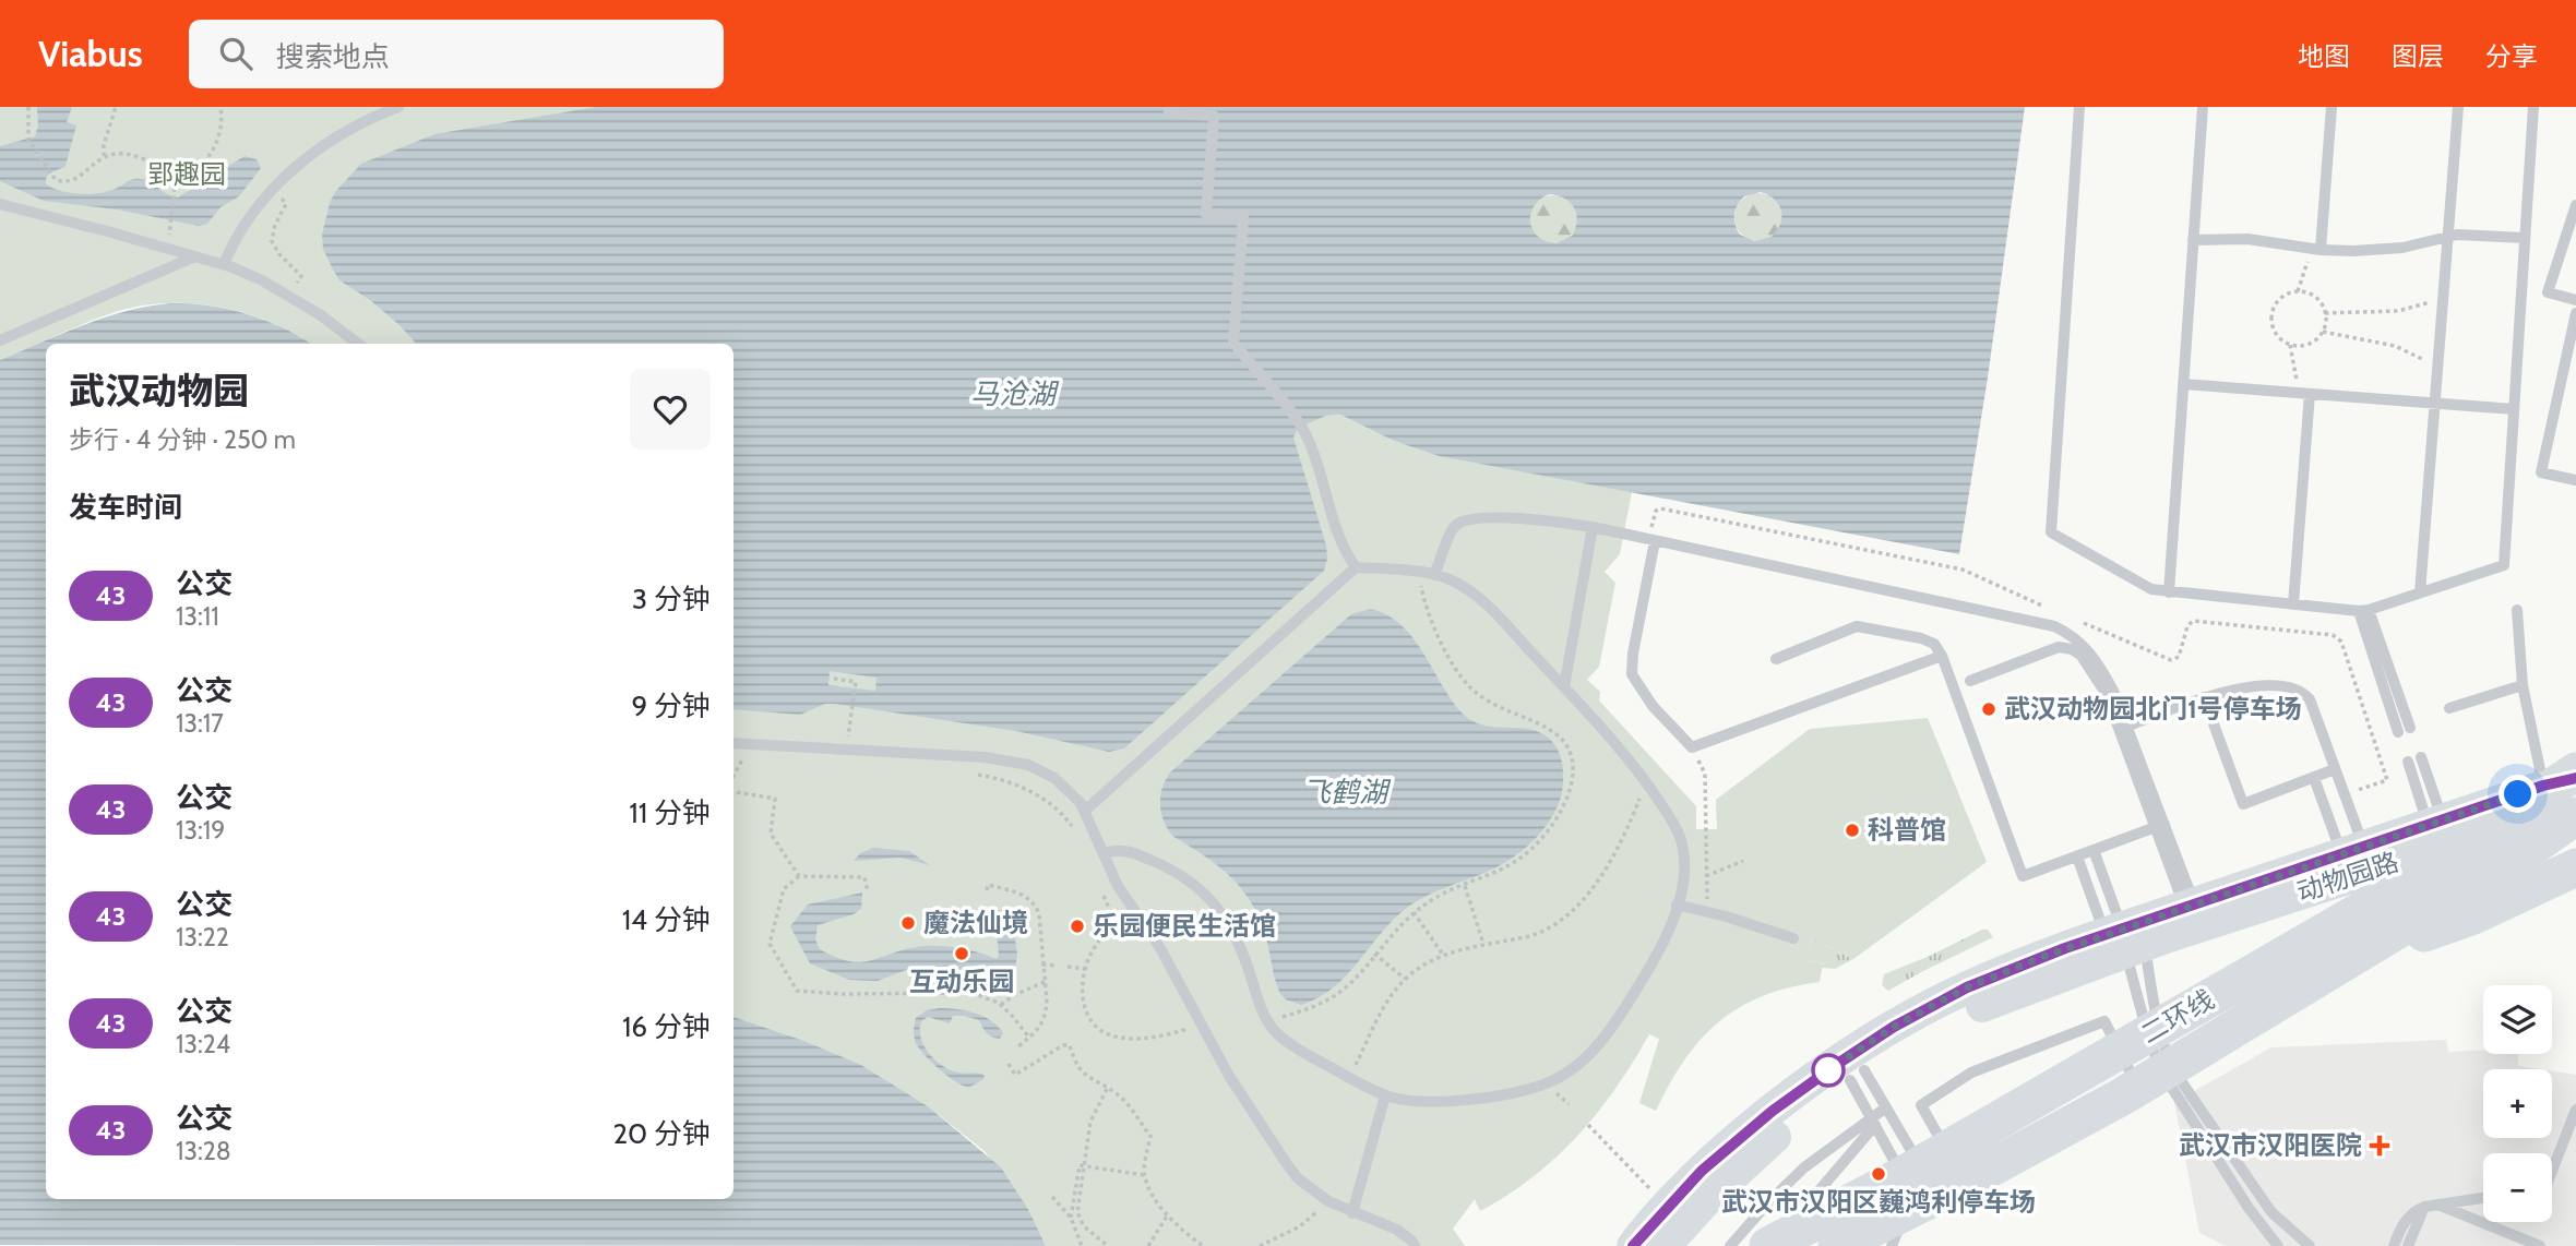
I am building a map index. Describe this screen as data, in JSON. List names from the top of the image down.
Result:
{
  "streets": {
    "highway": ["二环线"],
    "main road": ["动物园路"]
  },
  "crossings": [
    ["动物园路", "二环线"]
  ],
  "water": ["马沧湖", "飞鹤湖"],
  "parks": ["郢趣园"],
  "places": {
    "other": [
      "武汉动物园北门1号停车场",
      "科普馆",
      "魔法仙境",
      "乐园便民生活馆",
      "互动乐园",
      "武汉市汉阳区巍鸿利停车场"
    ],
    "health": ["武汉市汉阳医院"]
  },
  "lines": ["bus line 43"],
  "page": {
    "header": "Viabus",
    "search": "搜索地点",
    "nav": ["地图", "图层", "分享"],
    "heading": [
      ["武汉动物园", "步行 · 4 分钟 · 250 m"],
      "发车时间"
    ],
    "list": [
      {
        "mark": "43",
        "name": "公交",
        "note": "13:11",
        "value": "3 分钟"
      },
      {
        "mark": "43",
        "name": "公交",
        "note": "13:17",
        "value": "9 分钟"
      },
      {
        "mark": "43",
        "name": "公交",
        "note": "13:19",
        "value": "11 分钟"
      },
      {
        "mark": "43",
        "name": "公交",
        "note": "13:22",
        "value": "14 分钟"
      },
      {
        "mark": "43",
        "name": "公交",
        "note": "13:24",
        "value": "16 分钟"
      },
      {
        "mark": "43",
        "name": "公交",
        "note": "13:28",
        "value": "20 分钟"
      }
    ],
    "map_buttons": ["+", "−"]
  }
}
